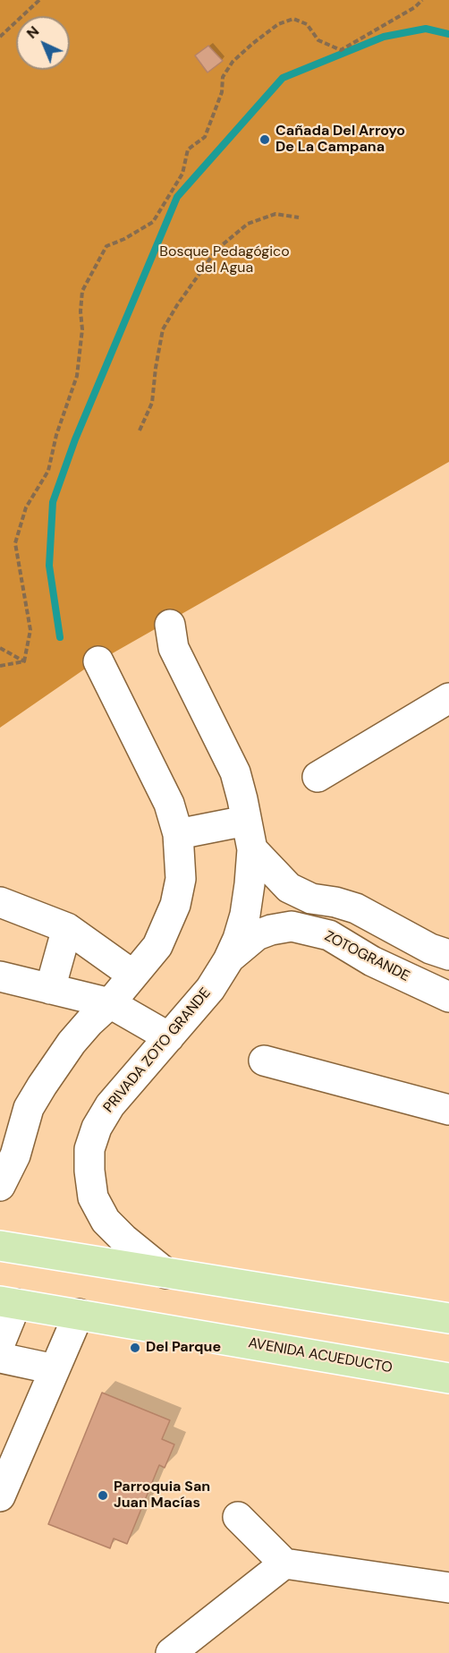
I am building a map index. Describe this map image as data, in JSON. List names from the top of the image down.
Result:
{
  "streets": {
    "main road": ["AVENIDA ACUEDUCTO"],
    "street": ["ZOTOGRANDE", "PRIVADA ZOTO GRANDE"]
  },
  "crossings": [
    ["ZOTOGRANDE", "PRIVADA ZOTO GRANDE"]
  ],
  "parks": ["Bosque Pedagógico del Agua"],
  "places": ["Cañada Del Arroyo De La Campana", "Del Parque", "Parroquia San Juan Macías"],
  "north": "top left"
}
